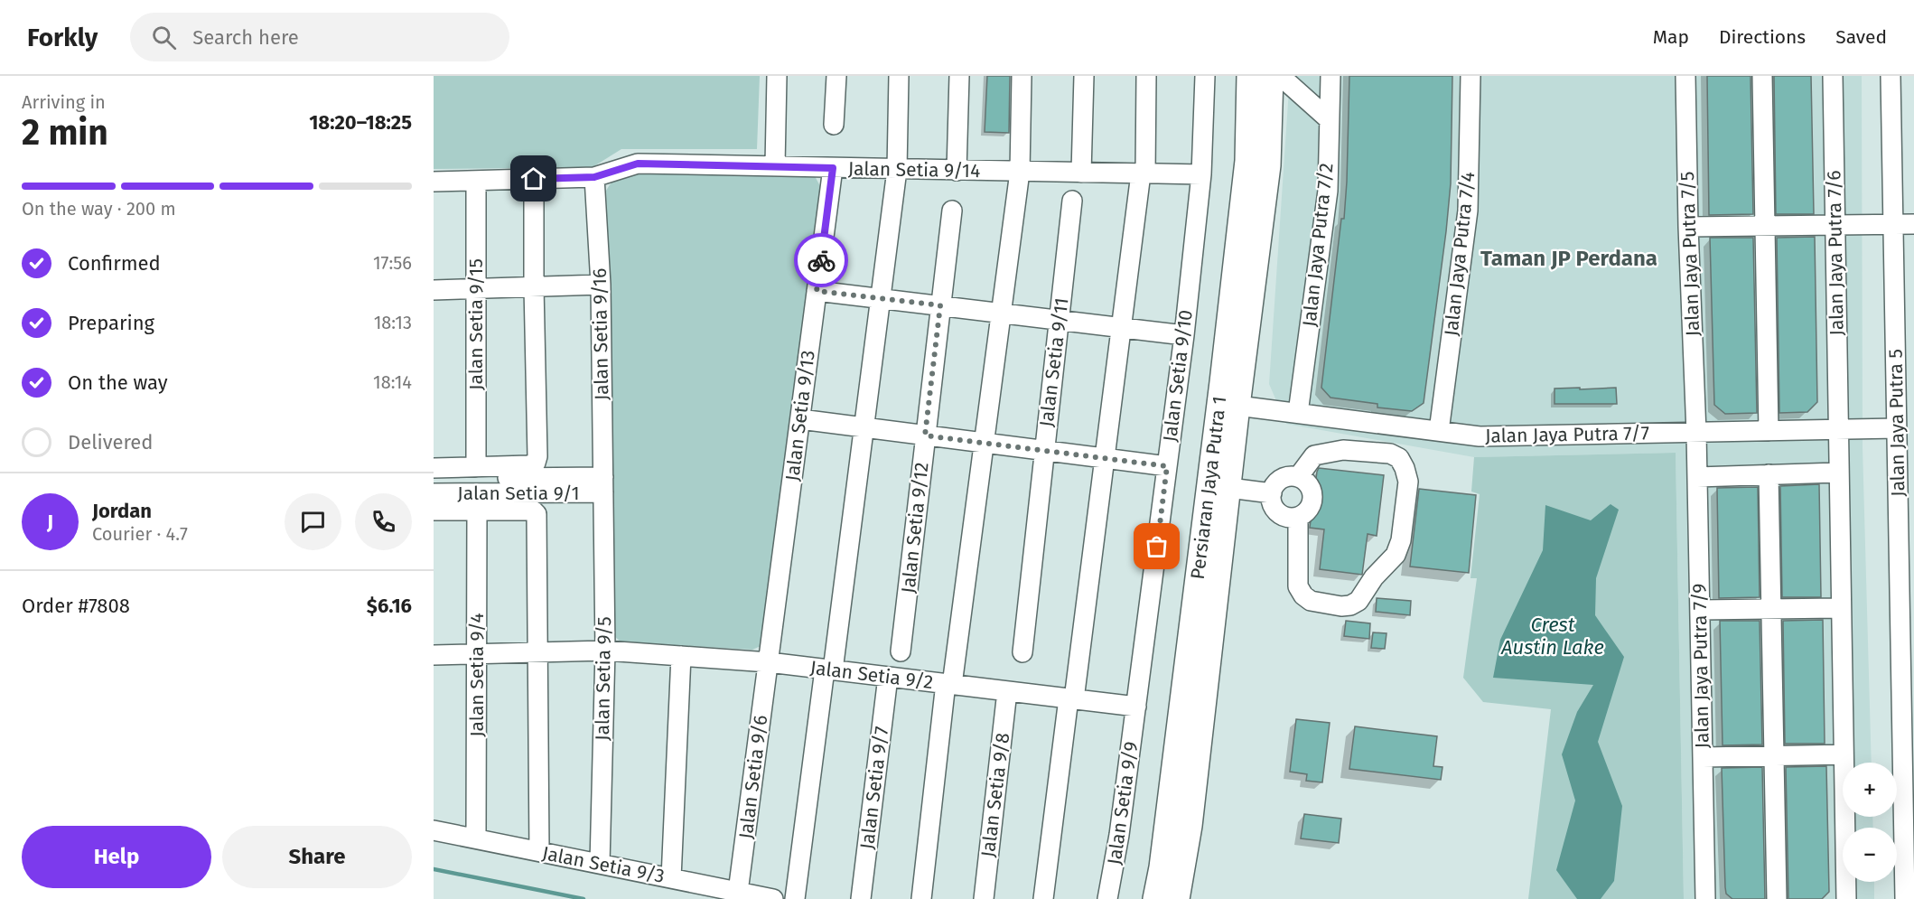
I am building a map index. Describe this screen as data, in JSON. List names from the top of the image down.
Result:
{
  "streets": {
    "main road": ["Persiaran Jaya Putra 1"],
    "street": [
      "Jalan Setia 9/14",
      "Jalan Jaya Putra 7/2",
      "Jalan Jaya Putra 7/6",
      "Jalan Jaya Putra 7/4",
      "Jalan Jaya Putra 7/5",
      "Jalan Setia 9/15",
      "Jalan Setia 9/16",
      "Jalan Setia 9/11",
      "Jalan Setia 9/10",
      "Jalan Setia 9/13",
      "Jalan Jaya Putra 5",
      "Jalan Jaya Putra 7/7",
      "Jalan Setia 9/1",
      "Jalan Setia 9/12",
      "Jalan Jaya Putra 7/9",
      "Jalan Setia 9/4",
      "Jalan Setia 9/2",
      "Jalan Setia 9/5",
      "Jalan Setia 9/6",
      "Jalan Setia 9/7",
      "Jalan Setia 9/8",
      "Jalan Setia 9/9",
      "Jalan Setia 9/3"
    ]
  },
  "crossings": [
    ["Jalan Setia 9/14", "Jalan Setia 9/15"],
    ["Jalan Setia 9/14", "Jalan Setia 9/16"],
    ["Jalan Setia 9/14", "Jalan Setia 9/10"],
    ["Jalan Setia 9/14", "Jalan Setia 9/13"],
    ["Jalan Jaya Putra 7/2", "Jalan Jaya Putra 7/7"],
    ["Jalan Jaya Putra 7/6", "Jalan Jaya Putra 7/7"],
    ["Jalan Jaya Putra 7/4", "Jalan Jaya Putra 7/7"],
    ["Jalan Jaya Putra 7/5", "Jalan Jaya Putra 7/7"],
    ["Jalan Jaya Putra 7/5", "Jalan Jaya Putra 7/9"],
    ["Jalan Setia 9/16", "Jalan Setia 9/1"],
    ["Jalan Setia 9/16", "Jalan Setia 9/5"],
    ["Jalan Setia 9/10", "Jalan Setia 9/2"],
    ["Jalan Setia 9/10", "Jalan Setia 9/9"],
    ["Jalan Setia 9/13", "Jalan Setia 9/2"],
    ["Jalan Setia 9/13", "Jalan Setia 9/6"],
    ["Jalan Jaya Putra 5", "Jalan Jaya Putra 7/7"],
    ["Jalan Jaya Putra 7/7", "Persiaran Jaya Putra 1"],
    ["Jalan Jaya Putra 7/7", "Jalan Jaya Putra 7/9"],
    ["Jalan Setia 9/1", "Jalan Setia 9/5"],
    ["Jalan Setia 9/4", "Jalan Setia 9/2"],
    ["Jalan Setia 9/4", "Jalan Setia 9/3"],
    ["Jalan Setia 9/2", "Jalan Setia 9/5"],
    ["Jalan Setia 9/2", "Jalan Setia 9/6"],
    ["Jalan Setia 9/2", "Jalan Setia 9/7"],
    ["Jalan Setia 9/2", "Jalan Setia 9/8"],
    ["Jalan Setia 9/2", "Jalan Setia 9/9"],
    ["Jalan Setia 9/5", "Jalan Setia 9/3"],
    ["Jalan Setia 9/6", "Jalan Setia 9/3"]
  ],
  "districts": ["Taman JP Perdana"],
  "water": ["Crest Austin Lake"],
  "page": {
    "header": "Forkly",
    "search": "Search here",
    "nav": ["Map", "Directions", "Saved"],
    "heading": ["2 min", "Arriving in", "18:20–18:25"],
    "panel": [
      "Jordan",
      "Courier · 4.7",
      "Order #7808",
      "$6.16"
    ],
    "bar": "On the way · 200 m",
    "list": [
      ["Confirmed", "17:56"],
      ["Preparing", "18:13"],
      ["On the way", "18:14"],
      "Delivered"
    ],
    "round": "J",
    "map_buttons": ["+", "−"],
    "buttons": ["Help", "Share"]
  }
}
